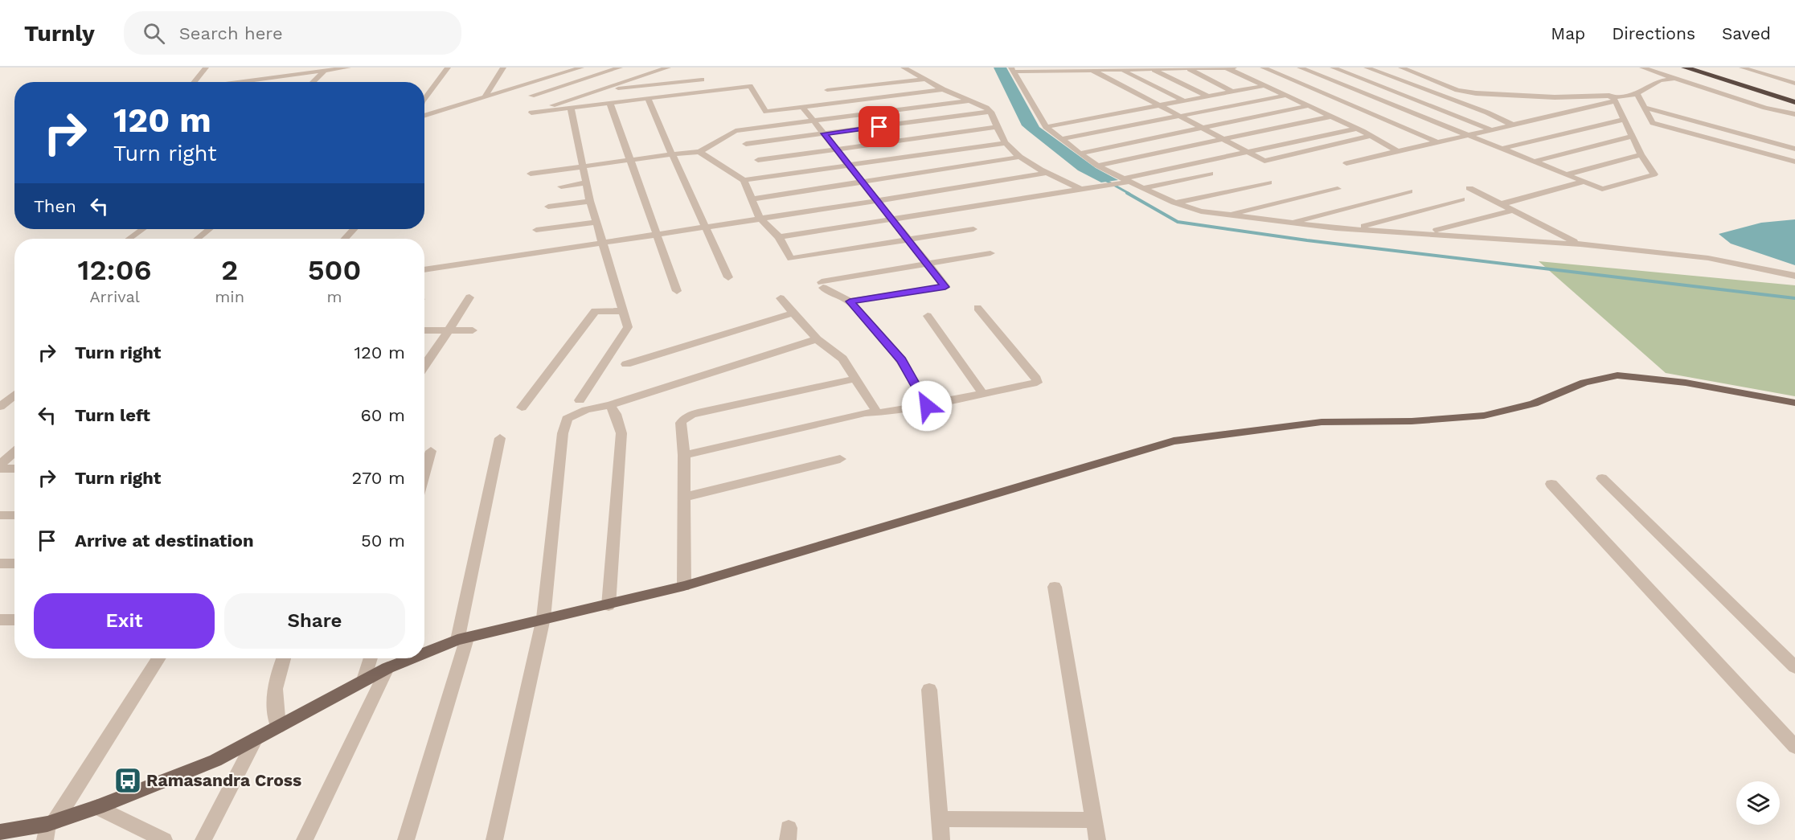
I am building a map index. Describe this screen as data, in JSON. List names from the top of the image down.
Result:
{
  "places": {
    "bus stop": ["Ramasandra Cross"]
  },
  "page": {
    "header": "Turnly",
    "search": "Search here",
    "nav": ["Map", "Directions", "Saved"],
    "turn": ["120 m", "Turn right"],
    "then": "Then",
    "eta": [
      "12:06",
      "Arrival",
      "2",
      "min",
      "500",
      "m"
    ],
    "list": [
      {
        "name": "Turn right",
        "value": "120 m"
      },
      {
        "name": "Turn left",
        "value": "60 m"
      },
      {
        "name": "Turn right",
        "value": "270 m"
      },
      {
        "name": "Arrive at destination",
        "value": "50 m"
      }
    ],
    "buttons": ["Exit", "Share"]
  }
}
